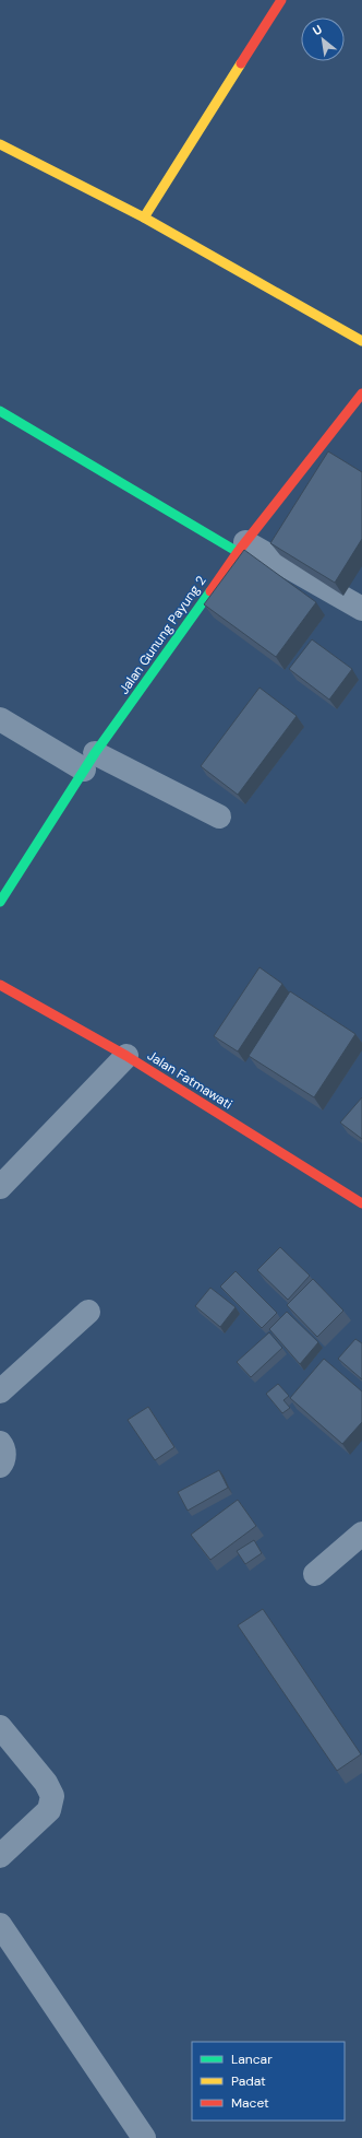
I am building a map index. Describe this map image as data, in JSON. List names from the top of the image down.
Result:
{
  "streets": {
    "street": ["Jalan Gunung Payung 2", "Jalan Fatmawati"]
  },
  "legend": ["Lancar", "Padat", "Macet"],
  "north": "top left"
}
